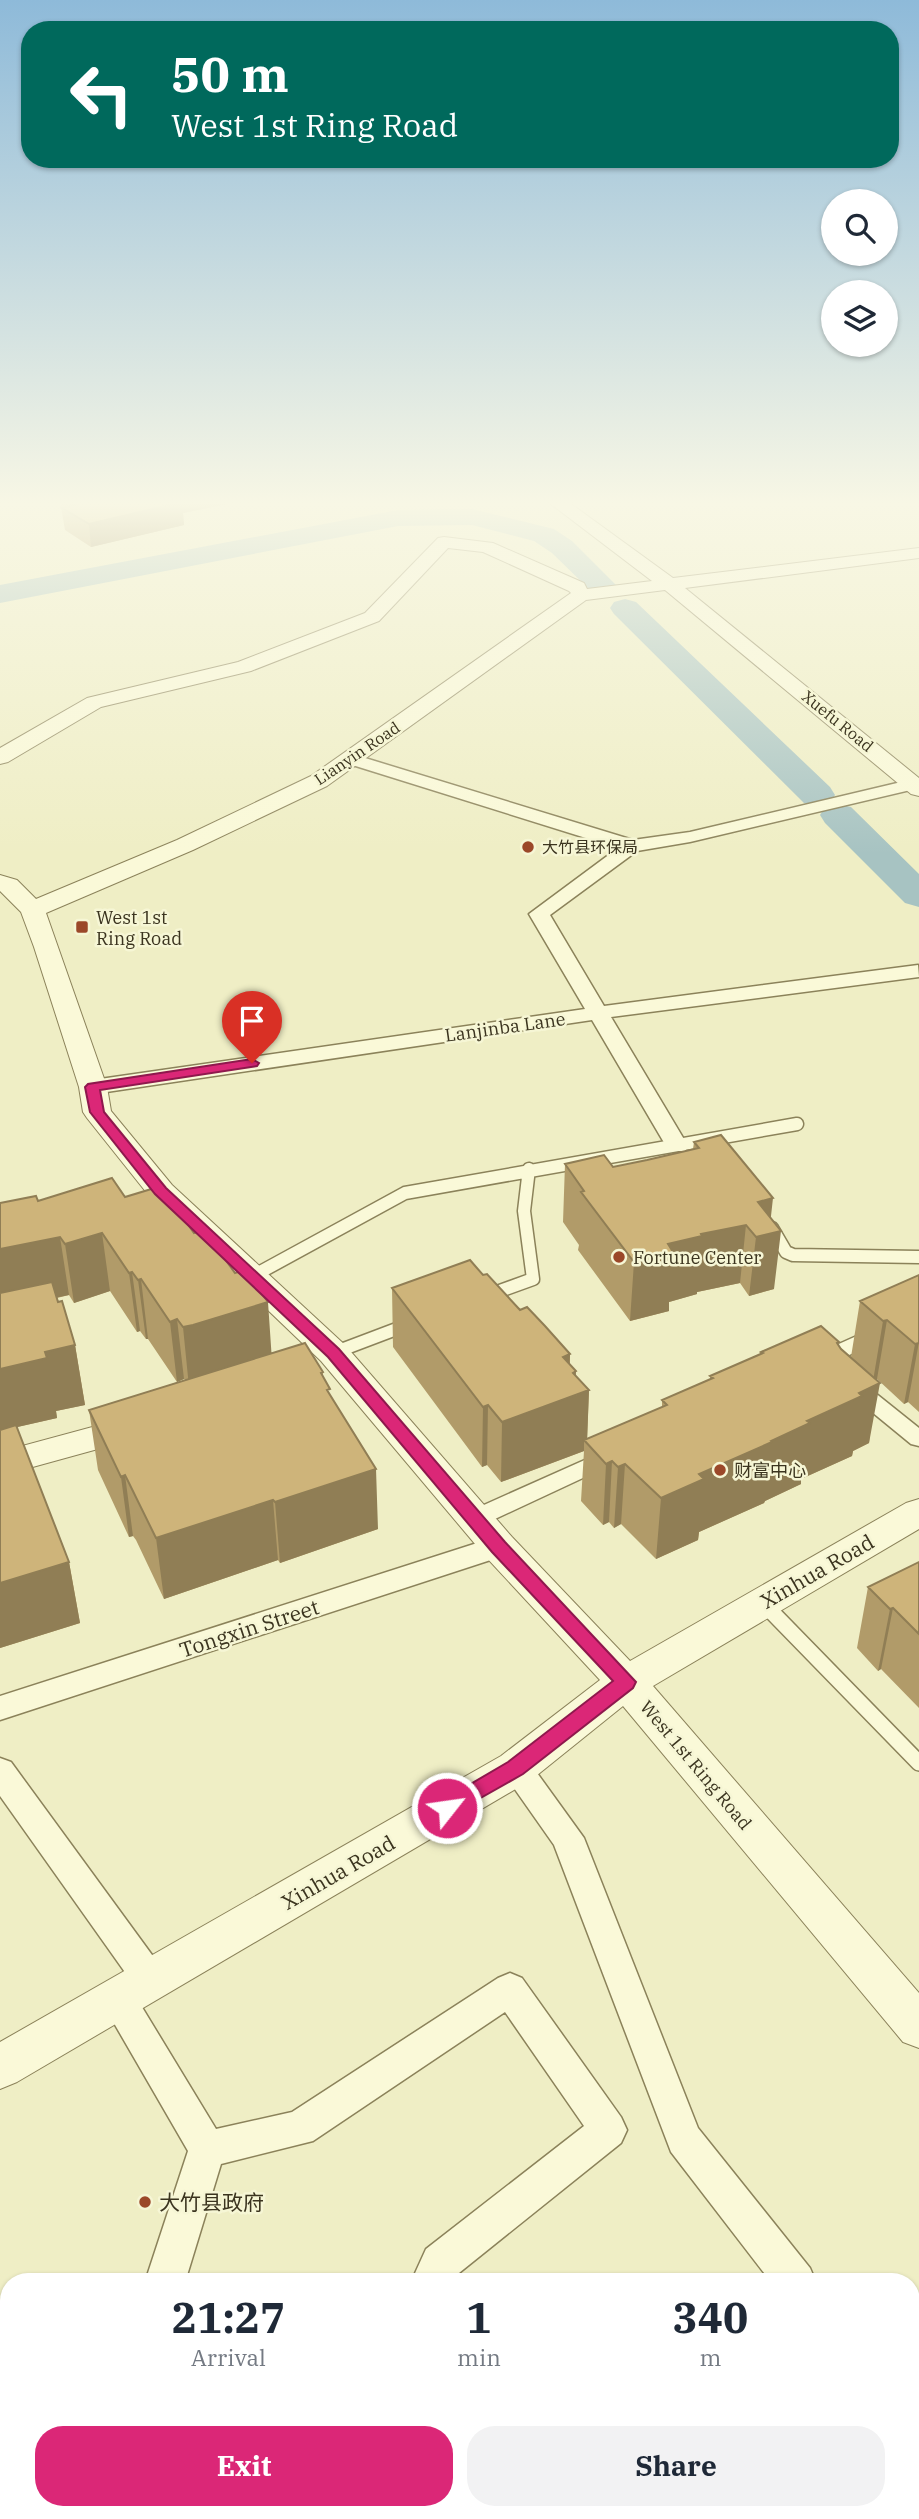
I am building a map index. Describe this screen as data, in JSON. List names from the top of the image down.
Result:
{
  "streets": {
    "street": [
      "Xuefu Road",
      "Lianyin Road",
      "Lanjinba Lane",
      "Xinhua Road",
      "Tongxin Street",
      "West 1st Ring Road"
    ]
  },
  "crossings": [
    ["Lianyin Road", "West 1st Ring Road"],
    ["Lanjinba Lane", "West 1st Ring Road"],
    ["Xinhua Road", "West 1st Ring Road"],
    ["Tongxin Street", "West 1st Ring Road"]
  ],
  "places": {
    "other": [
      "大竹县环保局",
      "Fortune Center",
      "财富中心",
      "大竹县政府"
    ],
    "transit": ["West 1st Ring Road"]
  },
  "page": {
    "turn": ["50 m", "West 1st Ring Road"],
    "eta": [
      "21:27",
      "Arrival",
      "1",
      "min",
      "340",
      "m"
    ],
    "buttons": ["Exit", "Share"]
  }
}
